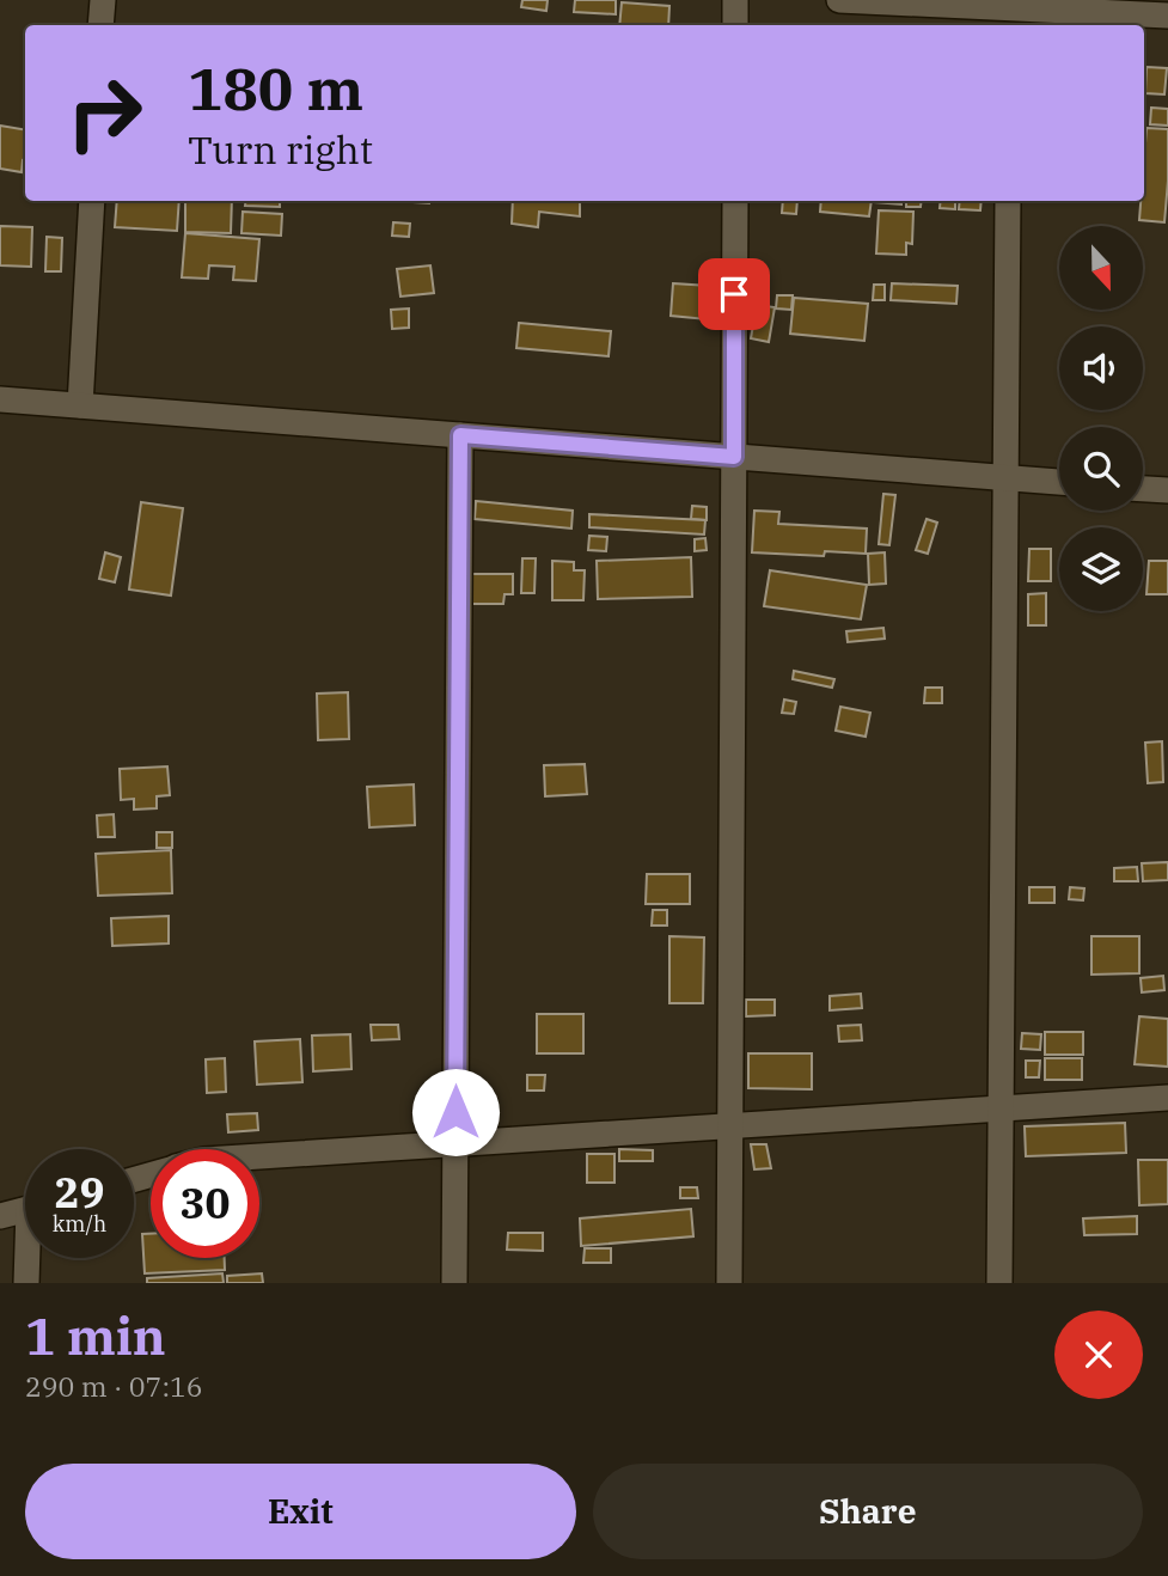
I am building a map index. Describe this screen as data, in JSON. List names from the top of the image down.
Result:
{
  "north": "bottom",
  "page": {
    "turn": ["180 m", "Turn right"],
    "speed": "29 km/h",
    "limit": "30",
    "heading": ["1 min", "290 m · 07:16"],
    "buttons": ["Exit", "Share"]
  }
}
